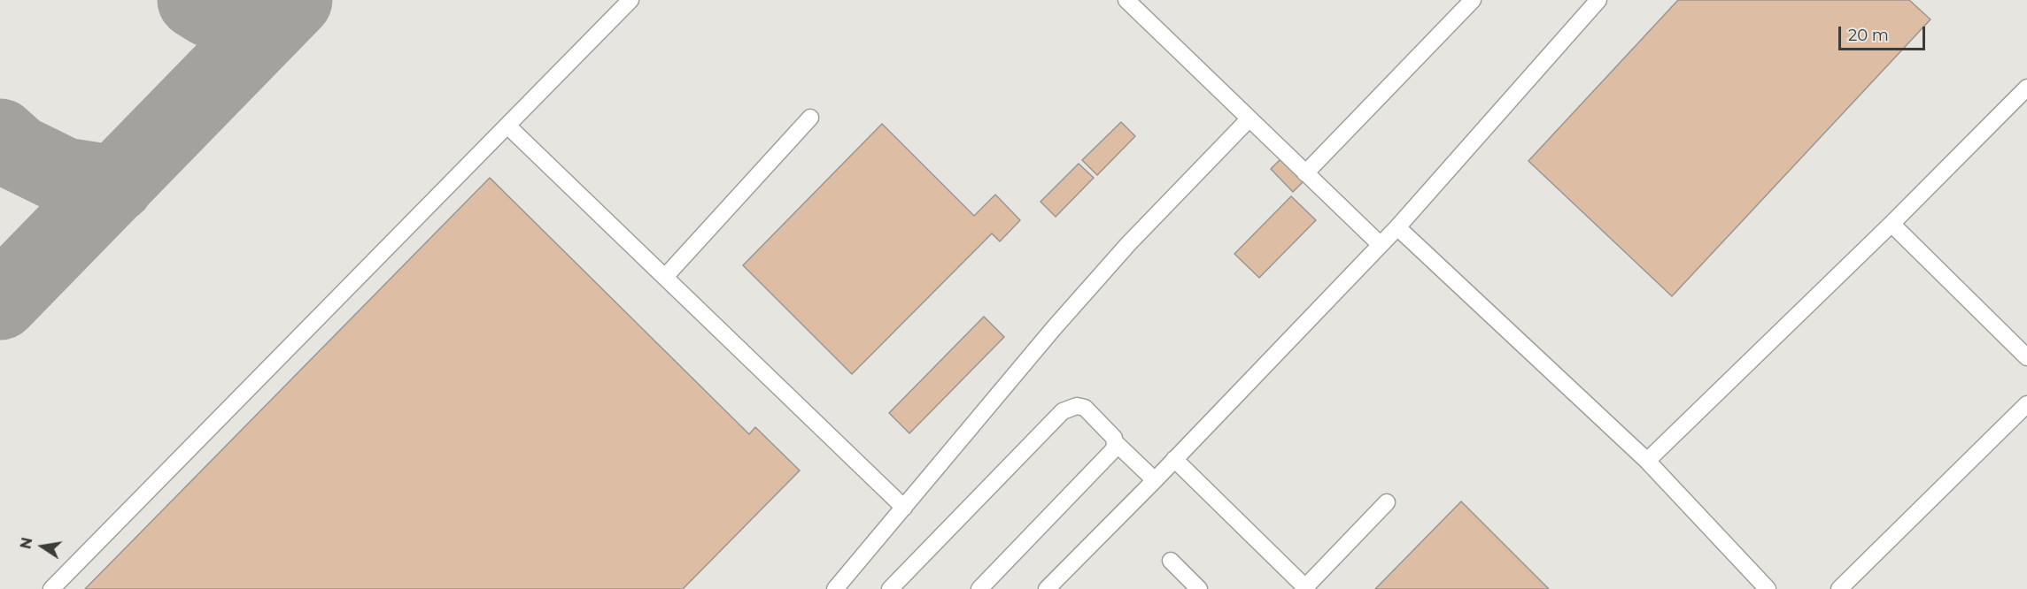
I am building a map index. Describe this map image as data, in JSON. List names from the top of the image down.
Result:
{
  "scale_bar": "20 m",
  "north": "left"
}
